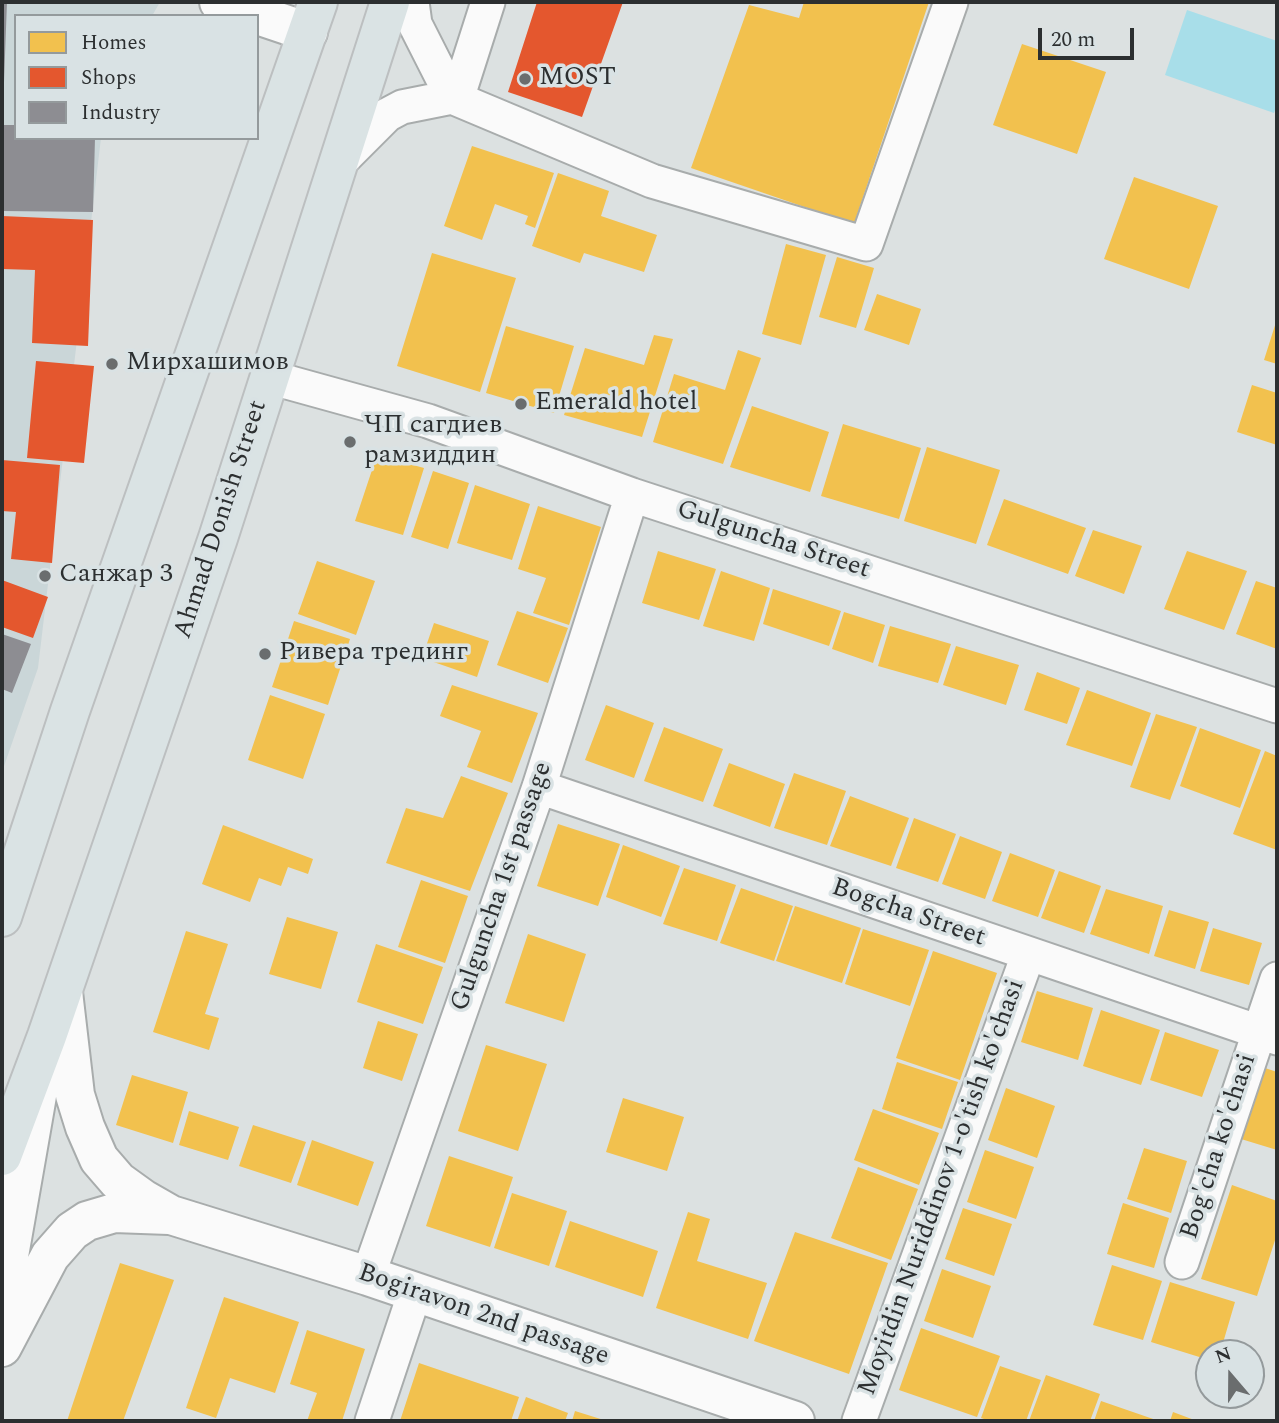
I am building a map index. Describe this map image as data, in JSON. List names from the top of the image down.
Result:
{
  "streets": {
    "main road": ["Ahmad Donish Street"],
    "street": [
      "Gulguncha Street",
      "Gulguncha 1st passage",
      "Bogcha Street",
      "Bog'cha ko'chasi",
      "Moyitdin Nuriddinov 1-o'tish ko'chasi",
      "Bogiravon 2nd passage"
    ]
  },
  "crossings": [
    ["Ahmad Donish Street", "Gulguncha Street"],
    ["Gulguncha Street", "Gulguncha 1st passage"],
    ["Gulguncha 1st passage", "Bogcha Street"],
    ["Gulguncha 1st passage", "Bogiravon 2nd passage"],
    ["Bogcha Street", "Bog'cha ko'chasi"],
    ["Bogcha Street", "Moyitdin Nuriddinov 1-o'tish ko'chasi"]
  ],
  "places": [
    "MOST",
    "Мирхашимов",
    "Emerald hotel",
    "ЧП сагдиев рамзиддин",
    "Санжар 3",
    "Ривера трединг"
  ],
  "legend": ["Homes", "Shops", "Industry"],
  "scale_bar": "20 m",
  "north": "top"
}
